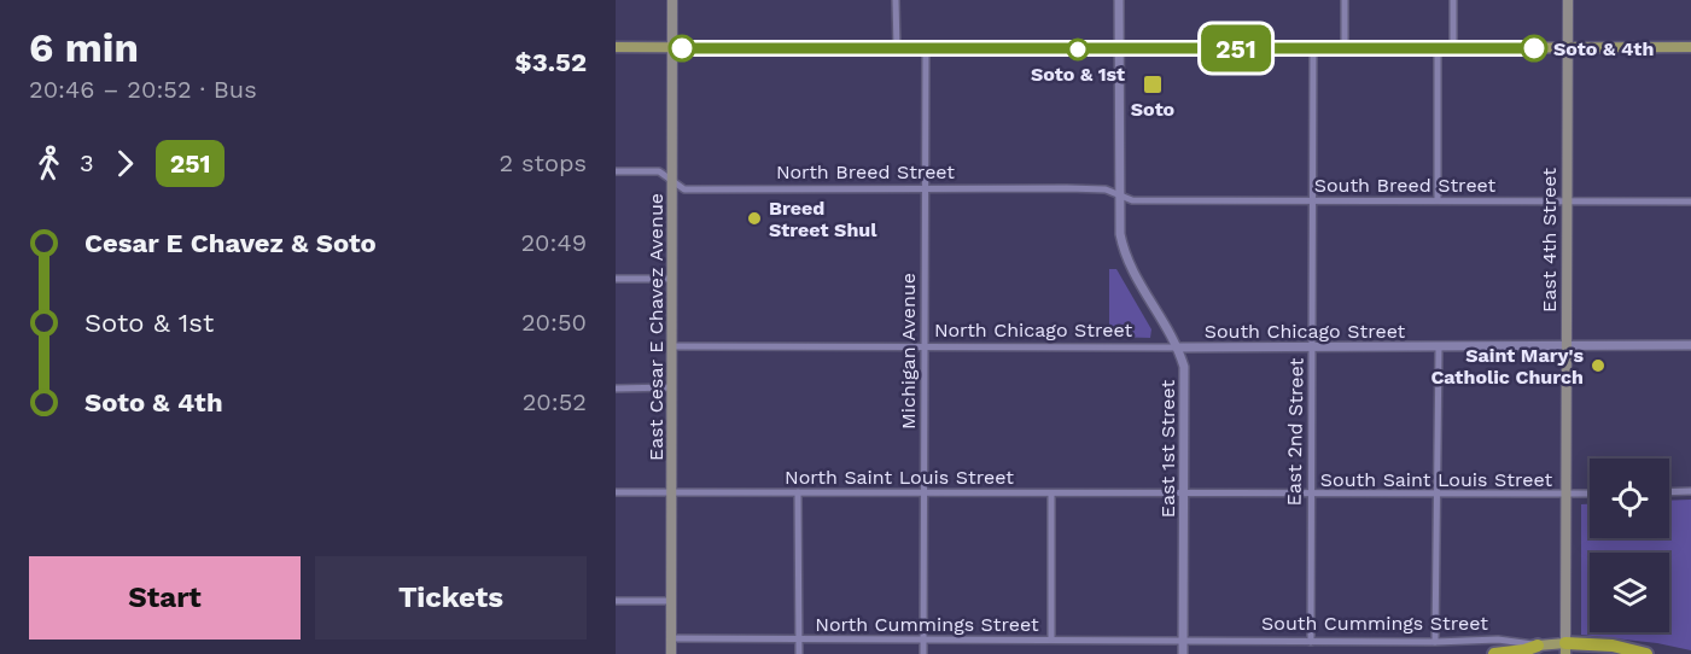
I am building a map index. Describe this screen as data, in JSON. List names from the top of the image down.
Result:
{
  "streets": {
    "main road": ["East 4th Street", "East Cesar E Chavez Avenue", "South Cummings Street"],
    "street": [
      "North Breed Street",
      "South Breed Street",
      "North Chicago Street",
      "South Chicago Street",
      "Michigan Avenue",
      "East 2nd Street",
      "East 1st Street",
      "North Saint Louis Street",
      "South Saint Louis Street",
      "North Cummings Street"
    ]
  },
  "crossings": [
    ["North Breed Street", "South Breed Street"],
    ["North Breed Street", "East Cesar E Chavez Avenue"],
    ["North Breed Street", "Michigan Avenue"],
    ["North Breed Street", "East 1st Street"],
    ["South Breed Street", "East 4th Street"],
    ["South Breed Street", "East 2nd Street"],
    ["South Breed Street", "East 1st Street"],
    ["East 4th Street", "South Chicago Street"],
    ["East 4th Street", "South Saint Louis Street"],
    ["East 4th Street", "South Cummings Street"],
    ["East Cesar E Chavez Avenue", "North Chicago Street"],
    ["East Cesar E Chavez Avenue", "North Saint Louis Street"],
    ["East Cesar E Chavez Avenue", "North Cummings Street"],
    ["North Chicago Street", "South Chicago Street"],
    ["North Chicago Street", "Michigan Avenue"],
    ["North Chicago Street", "East 1st Street"],
    ["South Chicago Street", "East 2nd Street"],
    ["South Chicago Street", "East 1st Street"],
    ["Michigan Avenue", "North Saint Louis Street"],
    ["Michigan Avenue", "North Cummings Street"],
    ["East 2nd Street", "South Saint Louis Street"],
    ["East 2nd Street", "South Cummings Street"],
    ["East 1st Street", "North Saint Louis Street"],
    ["East 1st Street", "South Saint Louis Street"],
    ["East 1st Street", "South Cummings Street"],
    ["East 1st Street", "North Cummings Street"],
    ["North Saint Louis Street", "South Saint Louis Street"],
    ["South Cummings Street", "North Cummings Street"]
  ],
  "places": {
    "other": [
      "Soto & 4th",
      "Soto & 1st",
      "Breed Street Shul",
      "Saint Mary's Catholic Church"
    ],
    "transit": ["Soto"]
  },
  "lines": ["bus line 251"],
  "page": {
    "heading": ["6 min", "20:46 – 20:52 · Bus", "$3.52"],
    "on_map": "251",
    "legs": ["3", "251", "2 stops"],
    "list": [
      {
        "name": "Cesar E Chavez & Soto",
        "value": "20:49"
      },
      {
        "name": "Soto & 1st",
        "value": "20:50"
      },
      {
        "name": "Soto & 4th",
        "value": "20:52"
      }
    ],
    "buttons": ["Start", "Tickets"]
  }
}
